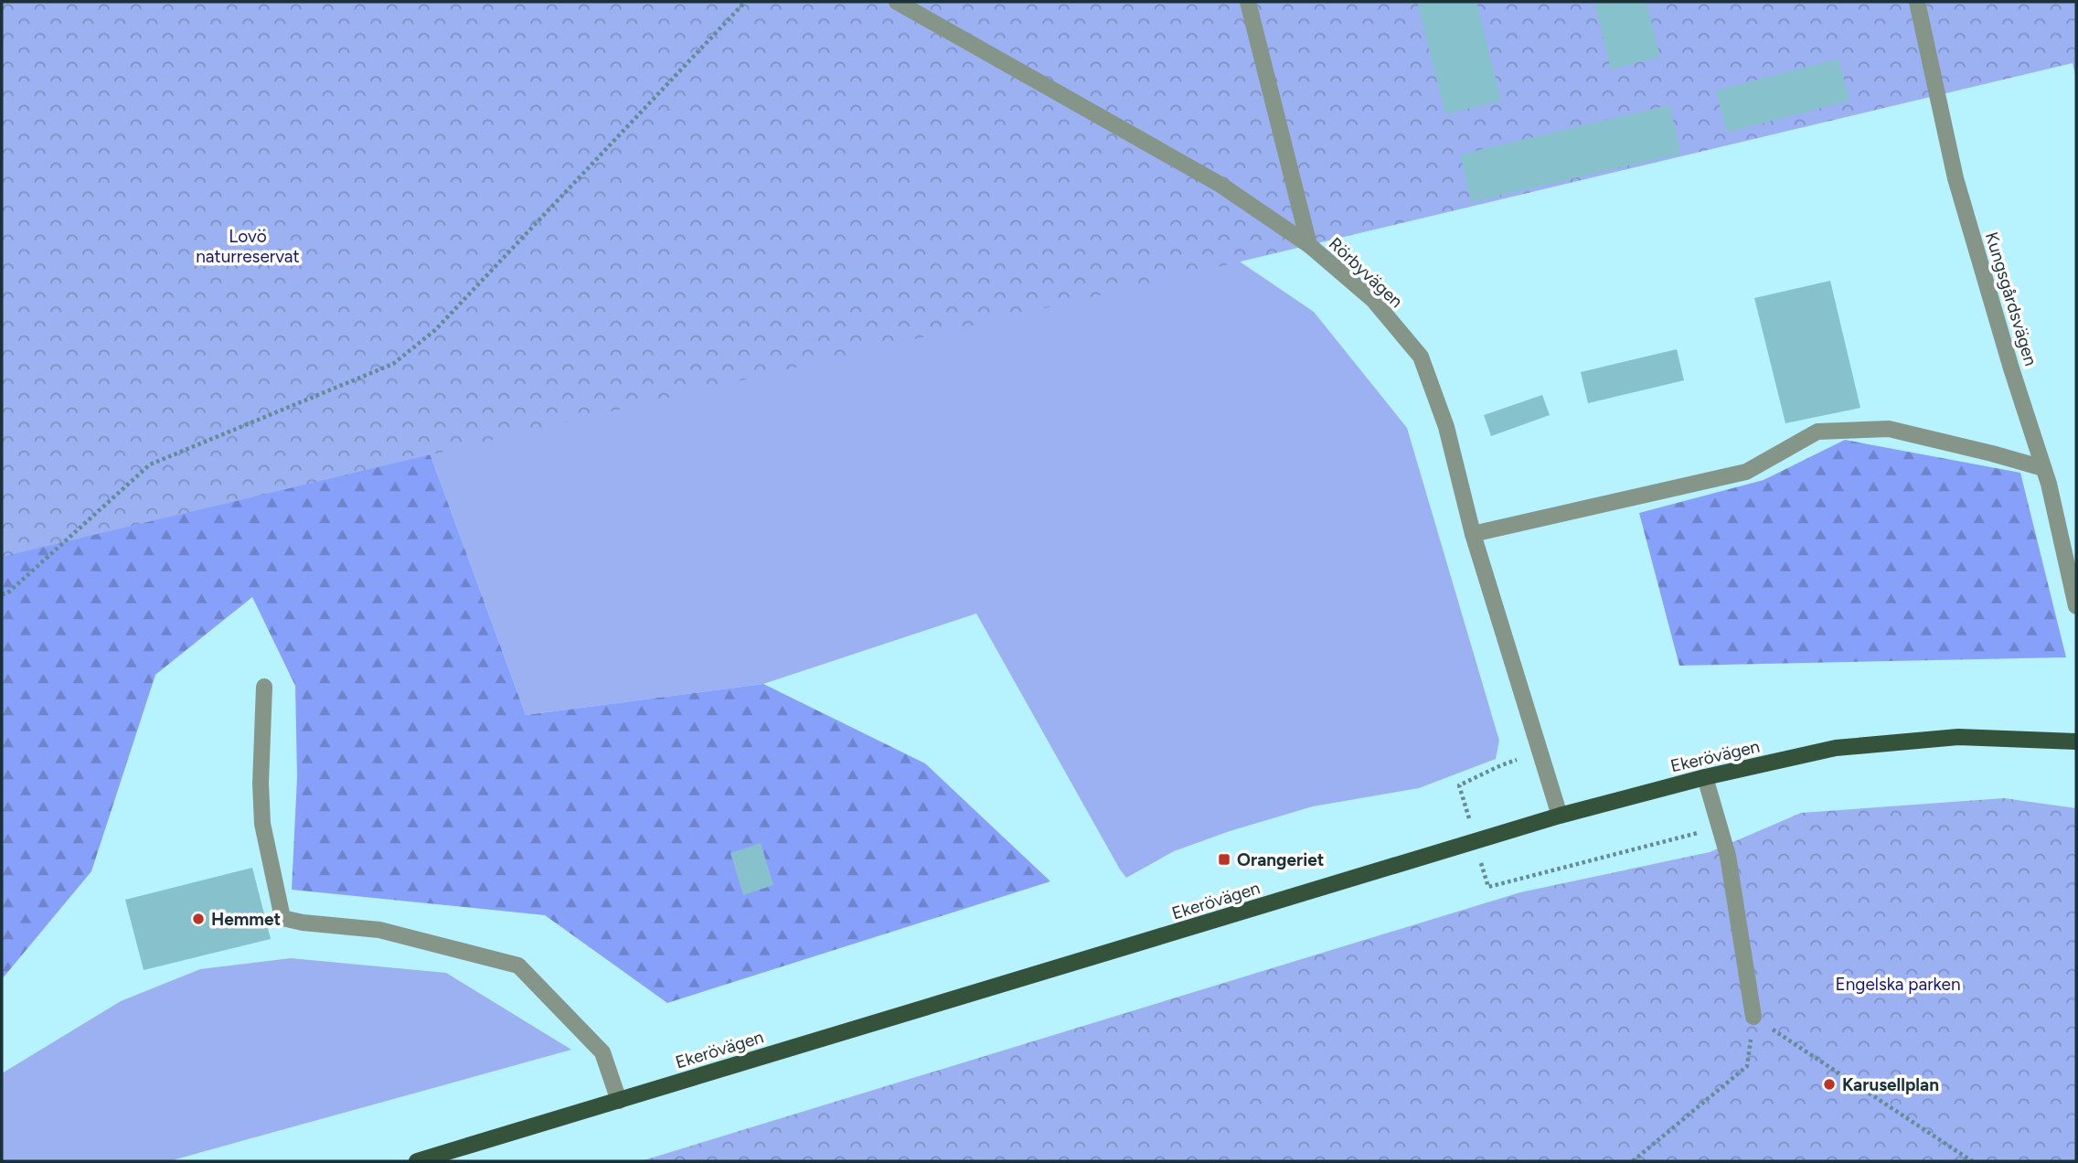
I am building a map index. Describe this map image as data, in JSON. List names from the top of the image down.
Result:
{
  "streets": {
    "main road": ["Ekerövägen"],
    "street": ["Rörbyvägen", "Kungsgårdsvägen"]
  },
  "crossings": [
    ["Rörbyvägen", "Ekerövägen"]
  ],
  "parks": ["Lovö naturreservat", "Engelska parken"],
  "places": {
    "transit": ["Orangeriet"],
    "other": ["Hemmet", "Karusellplan"]
  }
}
